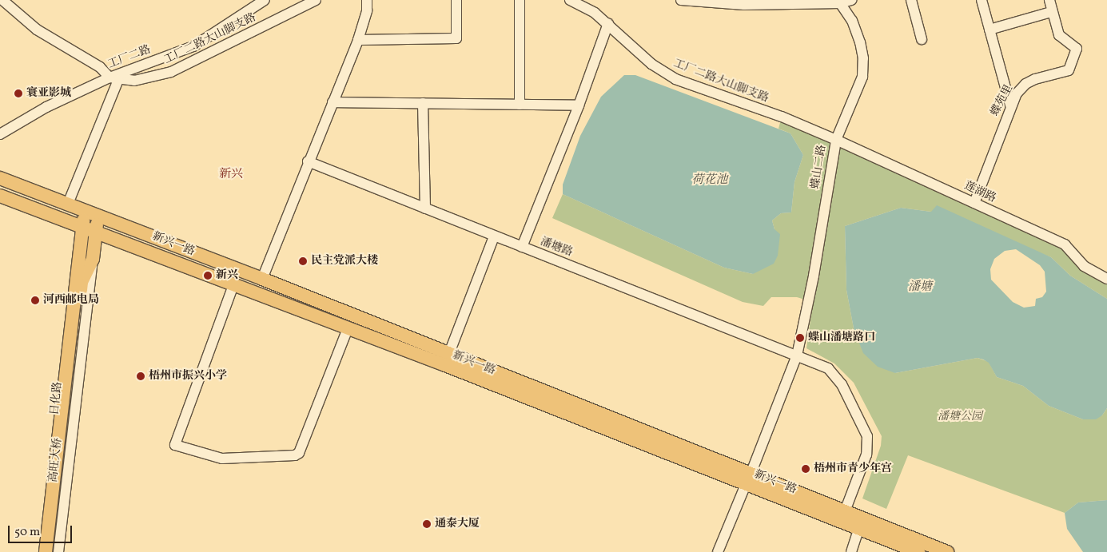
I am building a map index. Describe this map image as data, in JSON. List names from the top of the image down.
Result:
{
  "streets": {
    "main road": ["新兴一路", "日化路", "高旺大桥"],
    "street": [
      "工厂二路大山脚支路",
      "工厂二路",
      "蝶苑里",
      "蝶山二路",
      "莲湖路",
      "潘塘路"
    ]
  },
  "crossings": [
    ["工厂二路大山脚支路", "工厂二路"],
    ["工厂二路大山脚支路", "蝶山二路"],
    ["工厂二路大山脚支路", "莲湖路"],
    ["蝶苑里", "莲湖路"],
    ["蝶山二路", "莲湖路"],
    ["蝶山二路", "新兴一路"],
    ["蝶山二路", "潘塘路"],
    ["新兴一路", "日化路"],
    ["日化路", "高旺大桥"]
  ],
  "districts": ["新兴"],
  "water": ["荷花池", "潘塘"],
  "parks": ["潘塘公园"],
  "places": [
    "寰亚影城",
    "民主党派大楼",
    "新兴",
    "河西邮电局",
    "蝶山潘塘路口",
    "梧州市振兴小学",
    "梧州市青少年宫",
    "通泰大厦"
  ],
  "scale_bar": "50 m"
}
